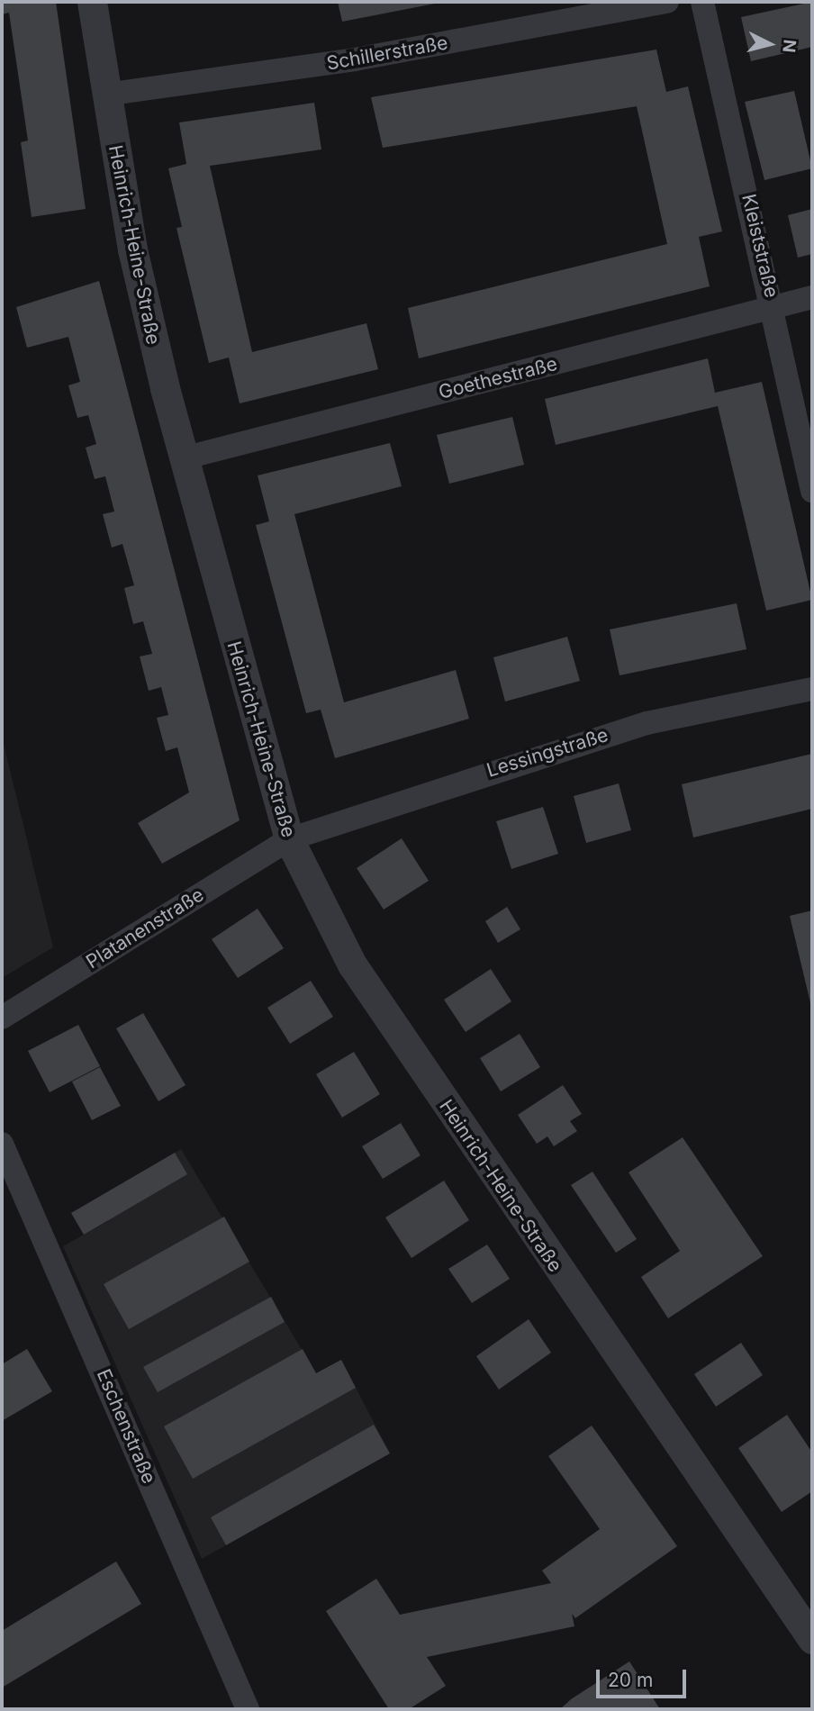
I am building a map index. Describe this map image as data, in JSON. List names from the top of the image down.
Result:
{
  "streets": {
    "street": [
      "Schillerstraße",
      "Heinrich-Heine-Straße",
      "Kleiststraße",
      "Goethestraße",
      "Lessingstraße",
      "Platanenstraße",
      "Eschenstraße"
    ]
  },
  "crossings": [
    ["Schillerstraße", "Heinrich-Heine-Straße"],
    ["Heinrich-Heine-Straße", "Goethestraße"],
    ["Heinrich-Heine-Straße", "Lessingstraße"],
    ["Heinrich-Heine-Straße", "Platanenstraße"],
    ["Kleiststraße", "Goethestraße"],
    ["Lessingstraße", "Platanenstraße"]
  ],
  "scale_bar": "20 m",
  "north": "right"
}
